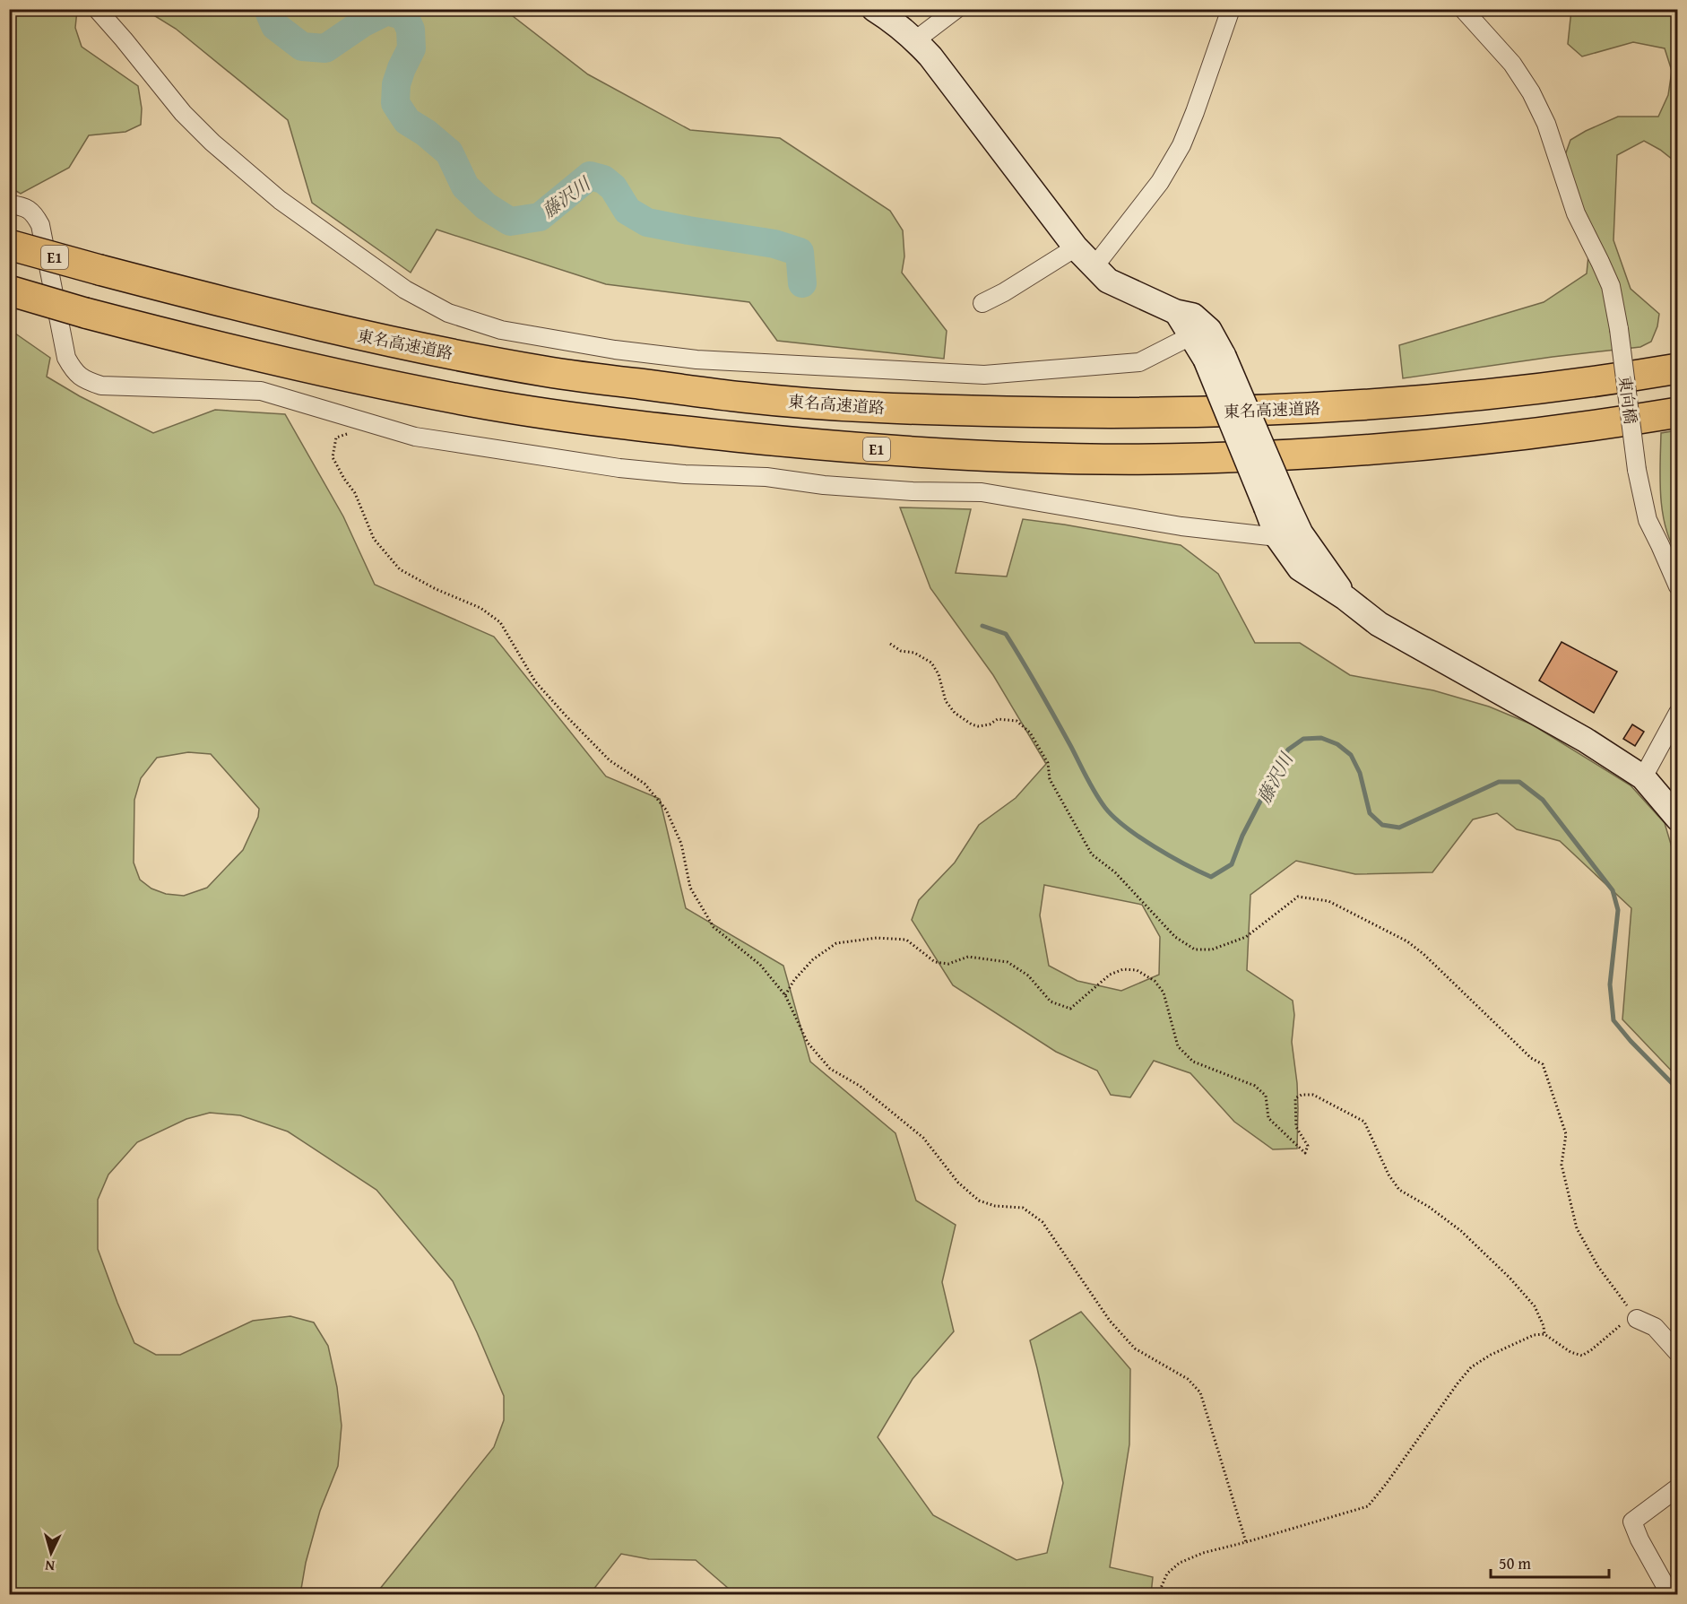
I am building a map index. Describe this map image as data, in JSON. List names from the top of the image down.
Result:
{
  "streets": {
    "highway": ["E1", "東名高速道路"],
    "street": ["東向橋"]
  },
  "water": ["藤沢川"],
  "scale_bar": "50 m",
  "north": "bottom"
}
